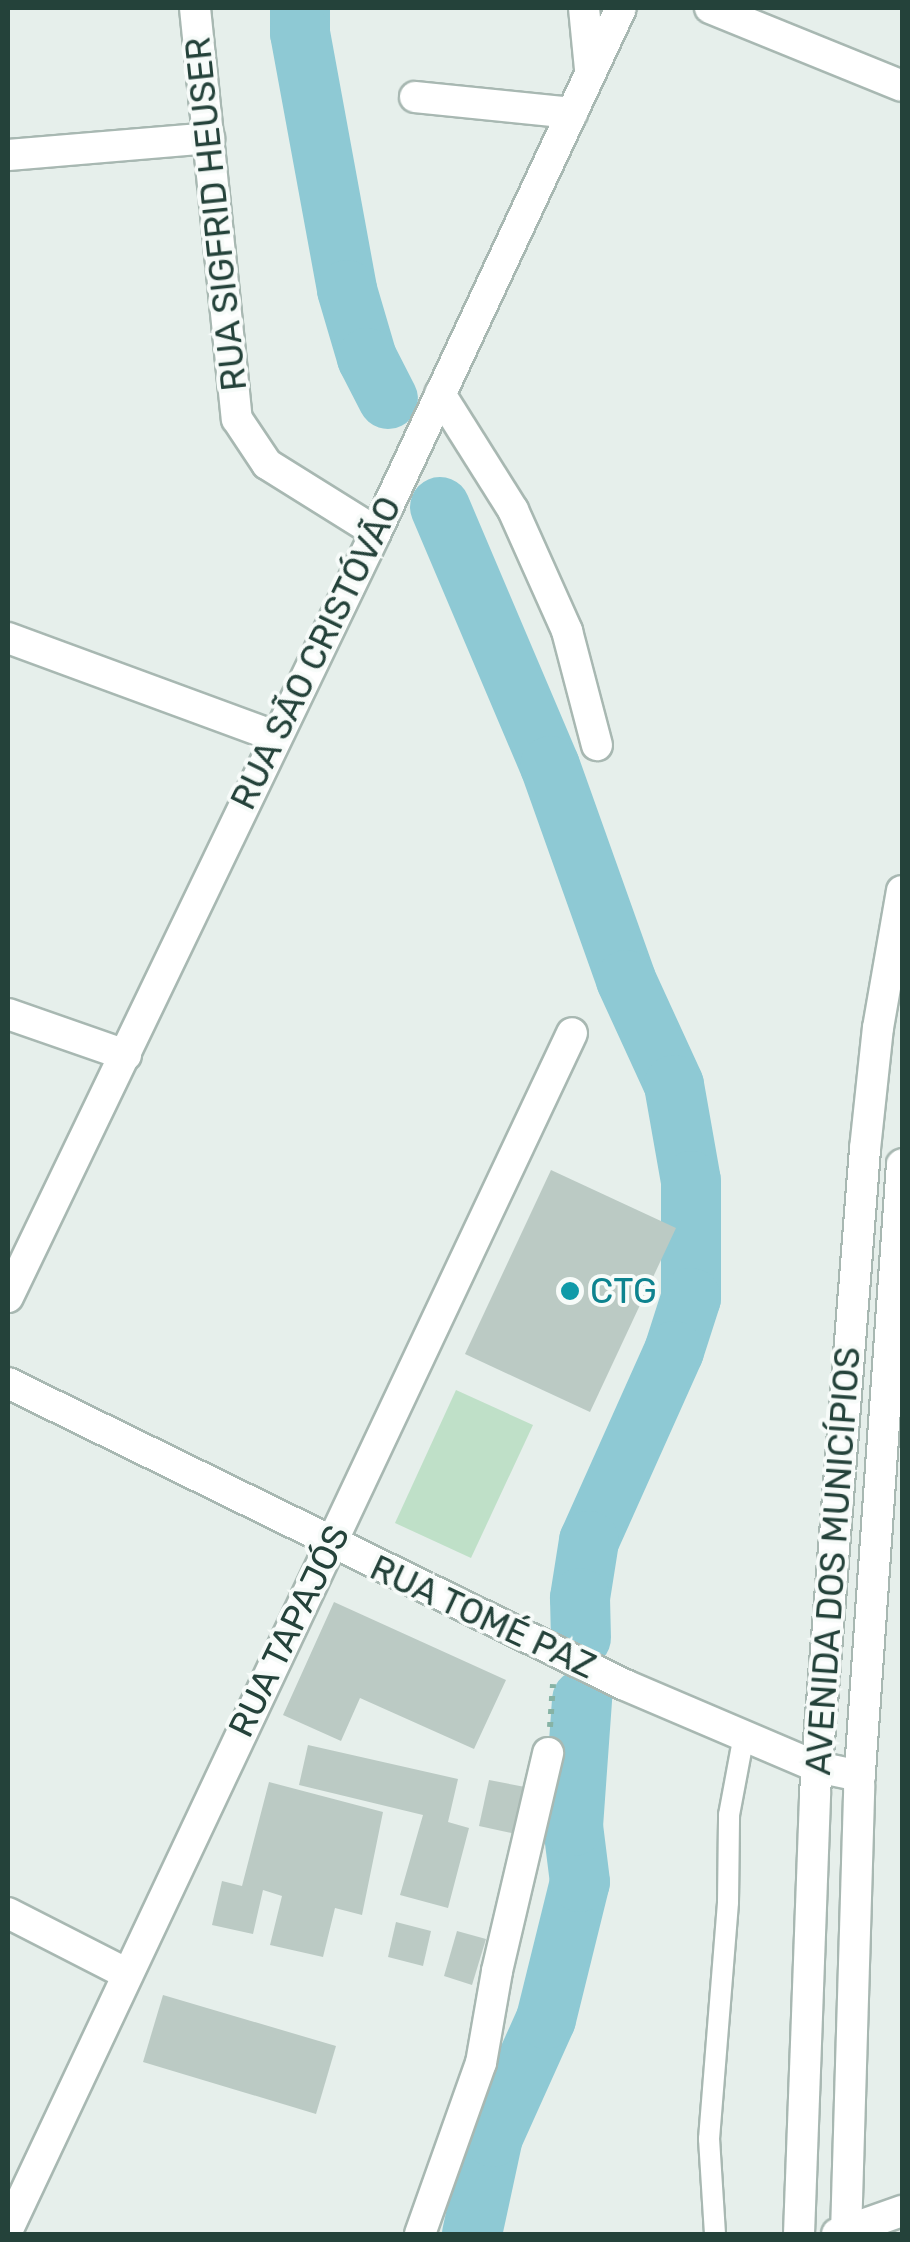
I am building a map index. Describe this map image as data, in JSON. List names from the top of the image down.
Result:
{
  "streets": {
    "street": [
      "RUA SIGFRID HEUSER",
      "RUA SÃO CRISTÓVÃO",
      "AVENIDA DOS MUNICÍPIOS",
      "RUA TOMÉ PAZ",
      "RUA TAPAJÓS"
    ]
  },
  "crossings": [
    ["RUA SIGFRID HEUSER", "RUA SÃO CRISTÓVÃO"],
    ["AVENIDA DOS MUNICÍPIOS", "RUA TOMÉ PAZ"],
    ["RUA TOMÉ PAZ", "RUA TAPAJÓS"]
  ],
  "places": ["CTG"]
}
